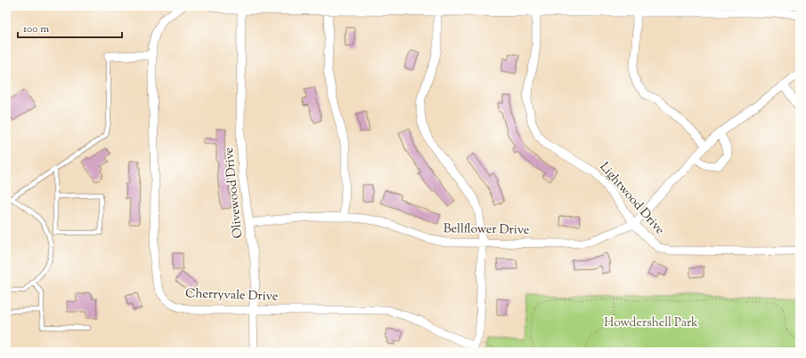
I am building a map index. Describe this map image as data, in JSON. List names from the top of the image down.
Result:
{
  "streets": {
    "street": [
      "Olivewood Drive",
      "Lightwood Drive",
      "Bellflower Drive",
      "Cherryvale Drive"
    ]
  },
  "crossings": [
    ["Olivewood Drive", "Bellflower Drive"],
    ["Olivewood Drive", "Cherryvale Drive"],
    ["Lightwood Drive", "Bellflower Drive"]
  ],
  "parks": ["Howdershell Park"],
  "scale_bar": "100 m"
}
